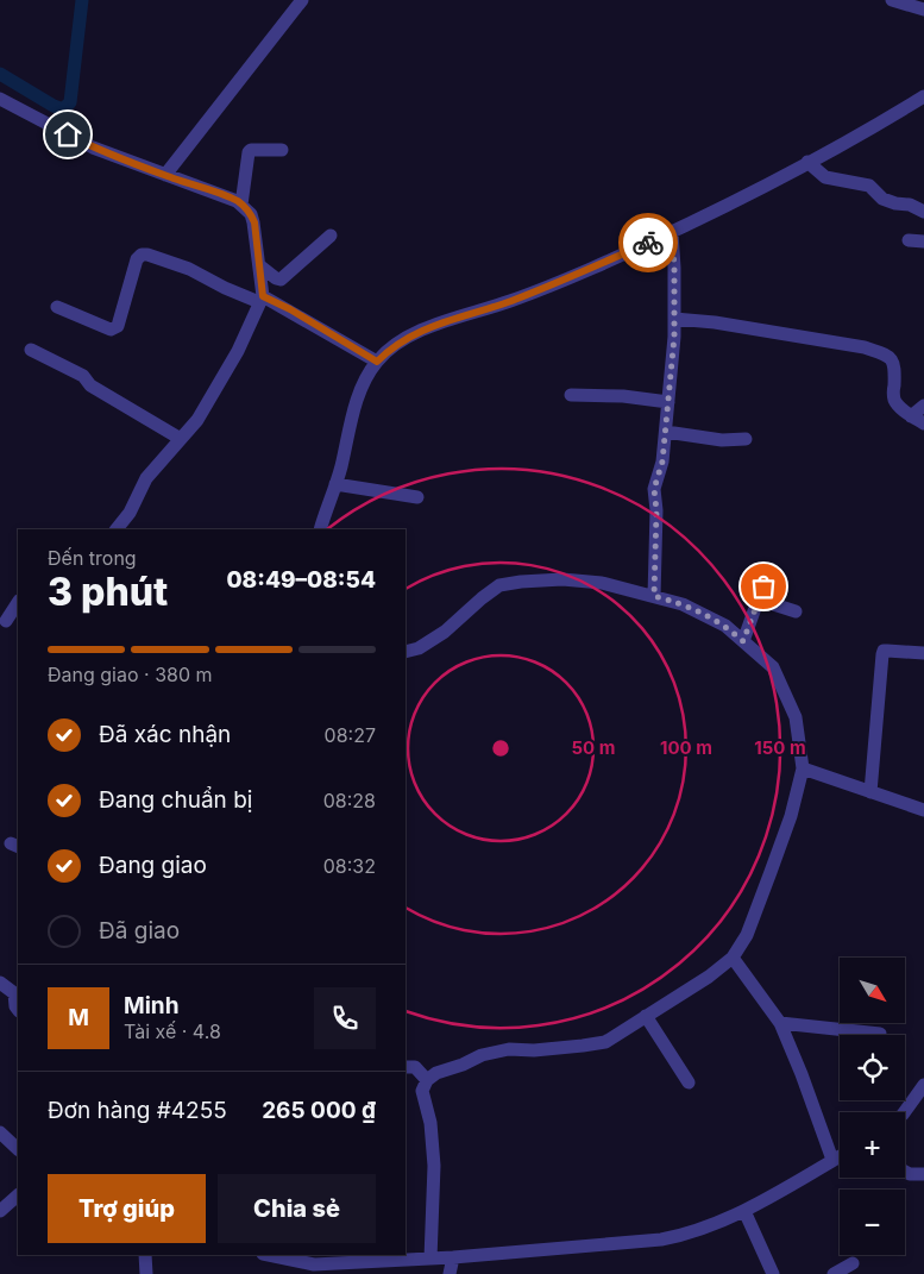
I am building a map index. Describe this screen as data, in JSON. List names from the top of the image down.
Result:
{
  "north": "bottom right",
  "page": {
    "heading": ["3 phút", "Đến trong", "08:49–08:54"],
    "panel": [
      "Minh",
      "Tài xế · 4.8",
      "Đơn hàng #4255",
      "265 000 ₫"
    ],
    "bar": "Đang giao · 380 m",
    "list": [
      ["Đã xác nhận", "08:27"],
      ["Đang chuẩn bị", "08:28"],
      ["Đang giao", "08:32"],
      "Đã giao"
    ],
    "map_buttons": ["+", "−"],
    "round": "M",
    "buttons": ["Trợ giúp", "Chia sẻ"]
  },
  "rings": ["50 m", "100 m", "150 m"]
}
